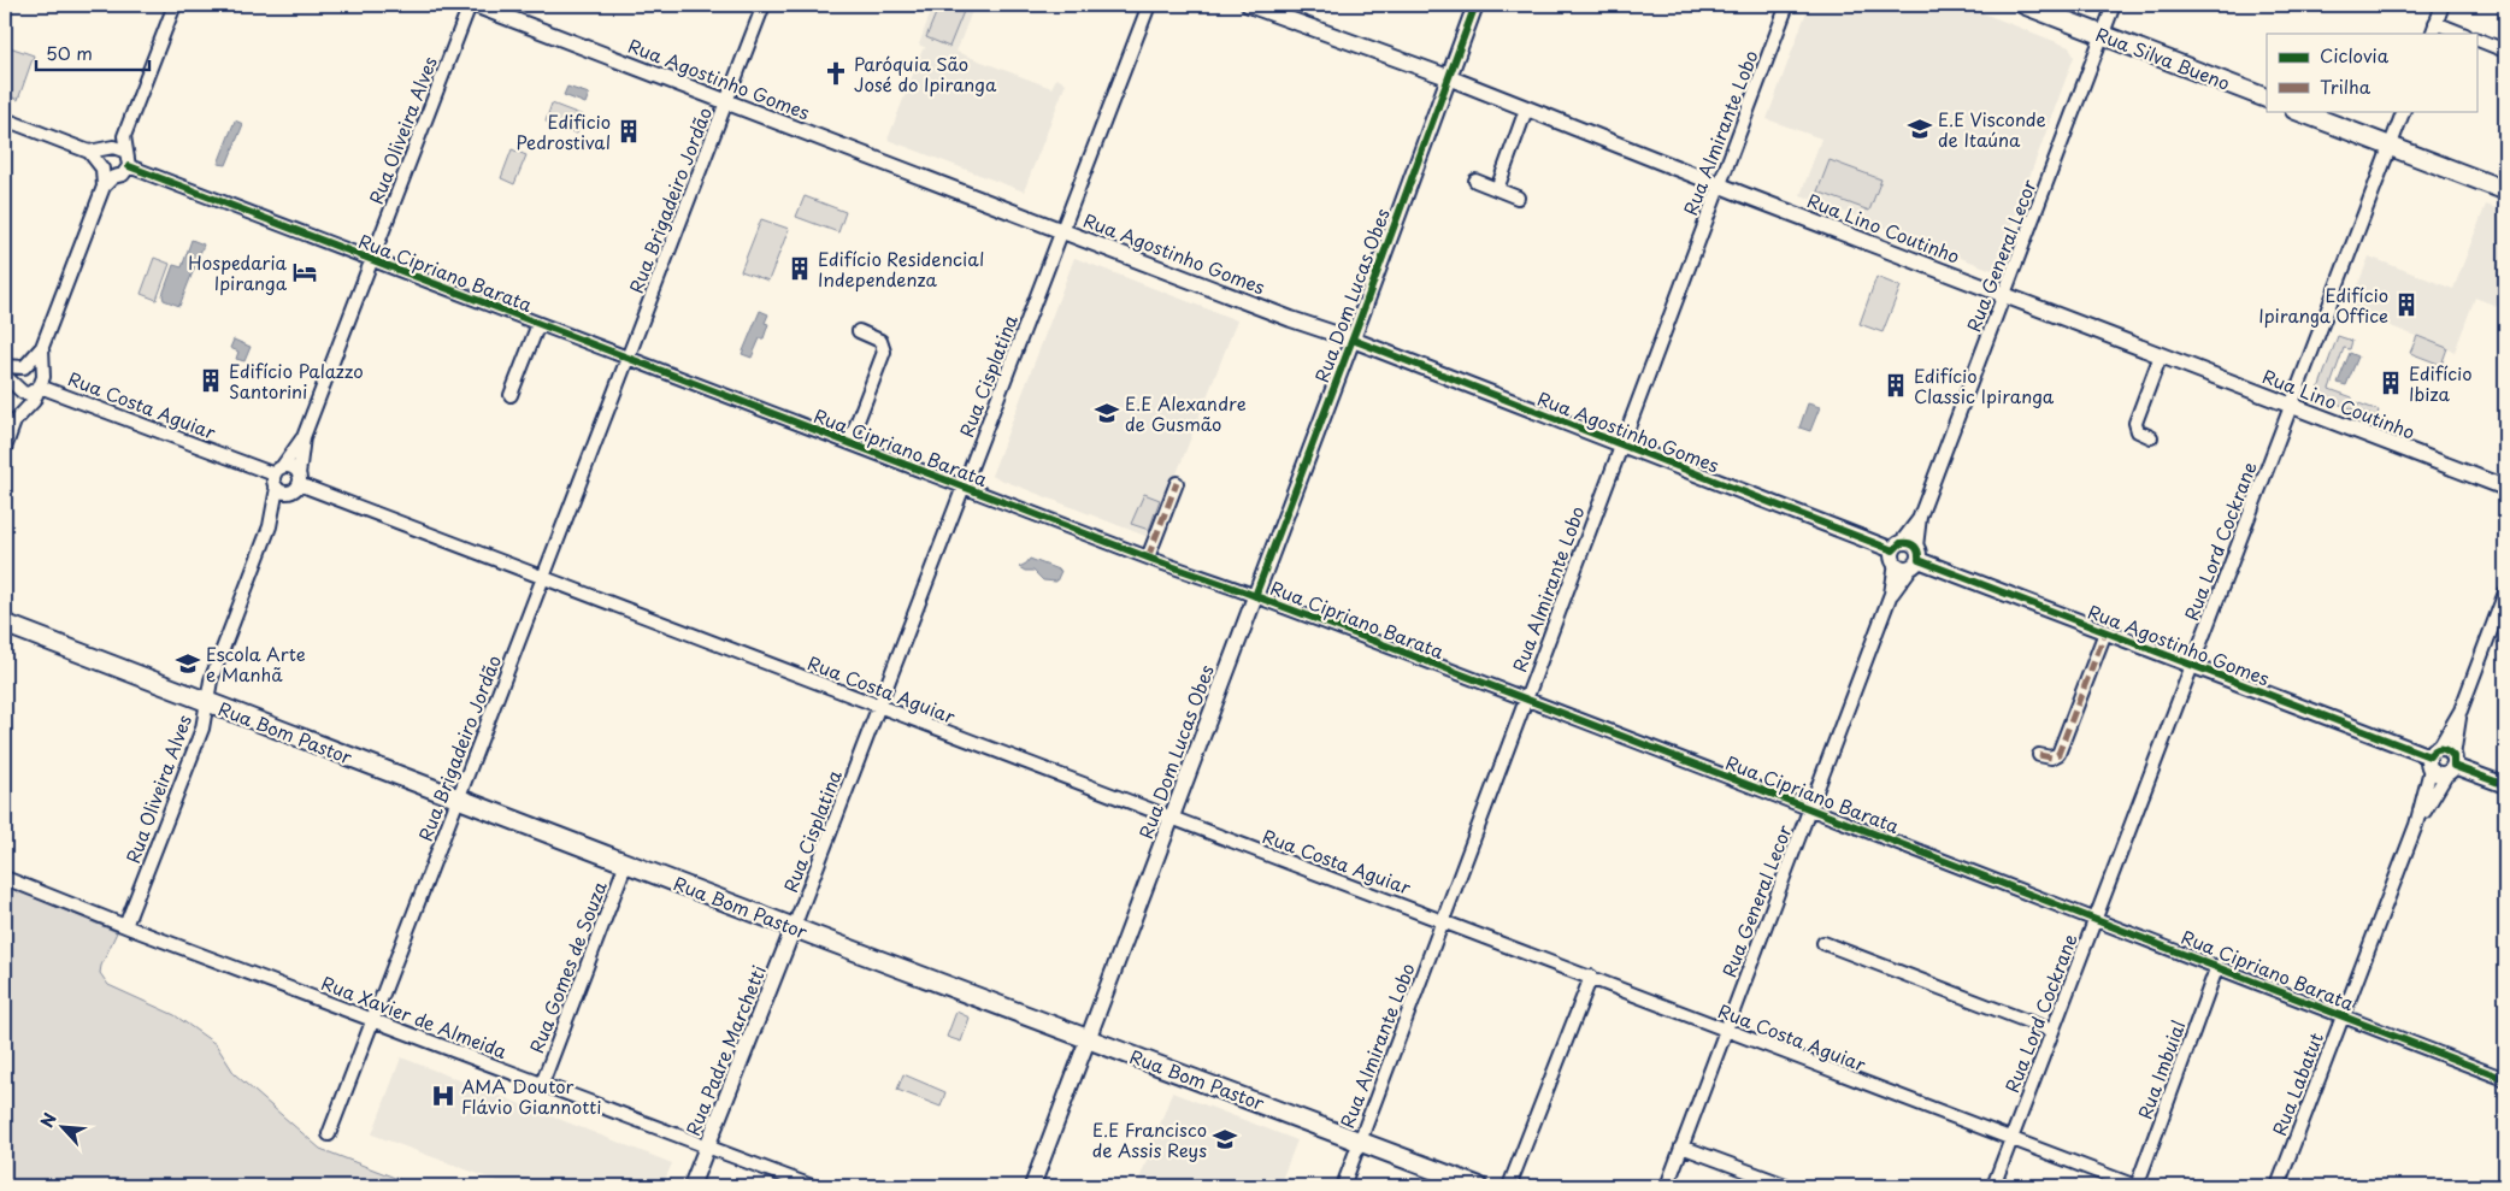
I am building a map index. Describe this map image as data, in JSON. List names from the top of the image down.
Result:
{
  "streets": {
    "main road": ["Rua Silva Bueno", "Rua Bom Pastor"],
    "street": [
      "Rua Agostinho Gomes",
      "Rua Oliveira Alves",
      "Rua Almirante Lobo",
      "Rua Brigadeiro Jordão",
      "Rua Lino Coutinho",
      "Rua General Lecor",
      "Rua Cipriano Barata",
      "Rua Dom Lucas Obes",
      "Rua Cisplatina",
      "Rua Costa Aguiar",
      "Rua Lord Cockrane",
      "Rua Gomes de Souza",
      "Rua Xavier de Almeida",
      "Rua Padre Marchetti",
      "Rua Imbuial",
      "Rua Labatut"
    ]
  },
  "crossings": [
    ["Rua Silva Bueno", "Rua General Lecor"],
    ["Rua Agostinho Gomes", "Rua Oliveira Alves"],
    ["Rua Agostinho Gomes", "Rua Almirante Lobo"],
    ["Rua Agostinho Gomes", "Rua Brigadeiro Jordão"],
    ["Rua Agostinho Gomes", "Rua General Lecor"],
    ["Rua Agostinho Gomes", "Rua Dom Lucas Obes"],
    ["Rua Agostinho Gomes", "Rua Cisplatina"],
    ["Rua Agostinho Gomes", "Rua Lord Cockrane"],
    ["Rua Agostinho Gomes", "Rua Labatut"],
    ["Rua Oliveira Alves", "Rua Cipriano Barata"],
    ["Rua Oliveira Alves", "Rua Costa Aguiar"],
    ["Rua Oliveira Alves", "Rua Bom Pastor"],
    ["Rua Oliveira Alves", "Rua Xavier de Almeida"],
    ["Rua Almirante Lobo", "Rua Lino Coutinho"],
    ["Rua Almirante Lobo", "Rua Cipriano Barata"],
    ["Rua Almirante Lobo", "Rua Costa Aguiar"],
    ["Rua Almirante Lobo", "Rua Bom Pastor"],
    ["Rua Brigadeiro Jordão", "Rua Cipriano Barata"],
    ["Rua Brigadeiro Jordão", "Rua Costa Aguiar"],
    ["Rua Brigadeiro Jordão", "Rua Bom Pastor"],
    ["Rua Brigadeiro Jordão", "Rua Xavier de Almeida"],
    ["Rua Lino Coutinho", "Rua General Lecor"],
    ["Rua Lino Coutinho", "Rua Dom Lucas Obes"],
    ["Rua Lino Coutinho", "Rua Lord Cockrane"],
    ["Rua General Lecor", "Rua Cipriano Barata"],
    ["Rua General Lecor", "Rua Costa Aguiar"],
    ["Rua Cipriano Barata", "Rua Dom Lucas Obes"],
    ["Rua Cipriano Barata", "Rua Cisplatina"],
    ["Rua Cipriano Barata", "Rua Lord Cockrane"],
    ["Rua Cipriano Barata", "Rua Imbuial"],
    ["Rua Cipriano Barata", "Rua Labatut"],
    ["Rua Dom Lucas Obes", "Rua Costa Aguiar"],
    ["Rua Dom Lucas Obes", "Rua Bom Pastor"],
    ["Rua Cisplatina", "Rua Costa Aguiar"],
    ["Rua Cisplatina", "Rua Bom Pastor"],
    ["Rua Cisplatina", "Rua Padre Marchetti"],
    ["Rua Costa Aguiar", "Rua Lord Cockrane"],
    ["Rua Costa Aguiar", "Rua Imbuial"],
    ["Rua Bom Pastor", "Rua Gomes de Souza"],
    ["Rua Bom Pastor", "Rua Padre Marchetti"],
    ["Rua Gomes de Souza", "Rua Xavier de Almeida"],
    ["Rua Xavier de Almeida", "Rua Padre Marchetti"]
  ],
  "places": {
    "church": ["Paróquia São José do Ipiranga"],
    "school or university": [
      "E.E Visconde de Itaúna",
      "E.E Alexandre de Gusmão",
      "Escola Arte e Manhã",
      "E.E Francisco de Assis Reys"
    ],
    "building": [
      "Edificio Pedrostival",
      "Edifício Residencial Independenza",
      "Edifício Ipiranga Office",
      "Edifício Palazzo Santorini",
      "Edifício Ibiza",
      "Edifício Classic Ipiranga"
    ],
    "hotel": ["Hospedaria Ipiranga"],
    "hospital": ["AMA Doutor Flávio Giannotti"]
  },
  "legend": ["Ciclovia", "Trilha"],
  "scale_bar": "50 m",
  "north": "top left"
}
